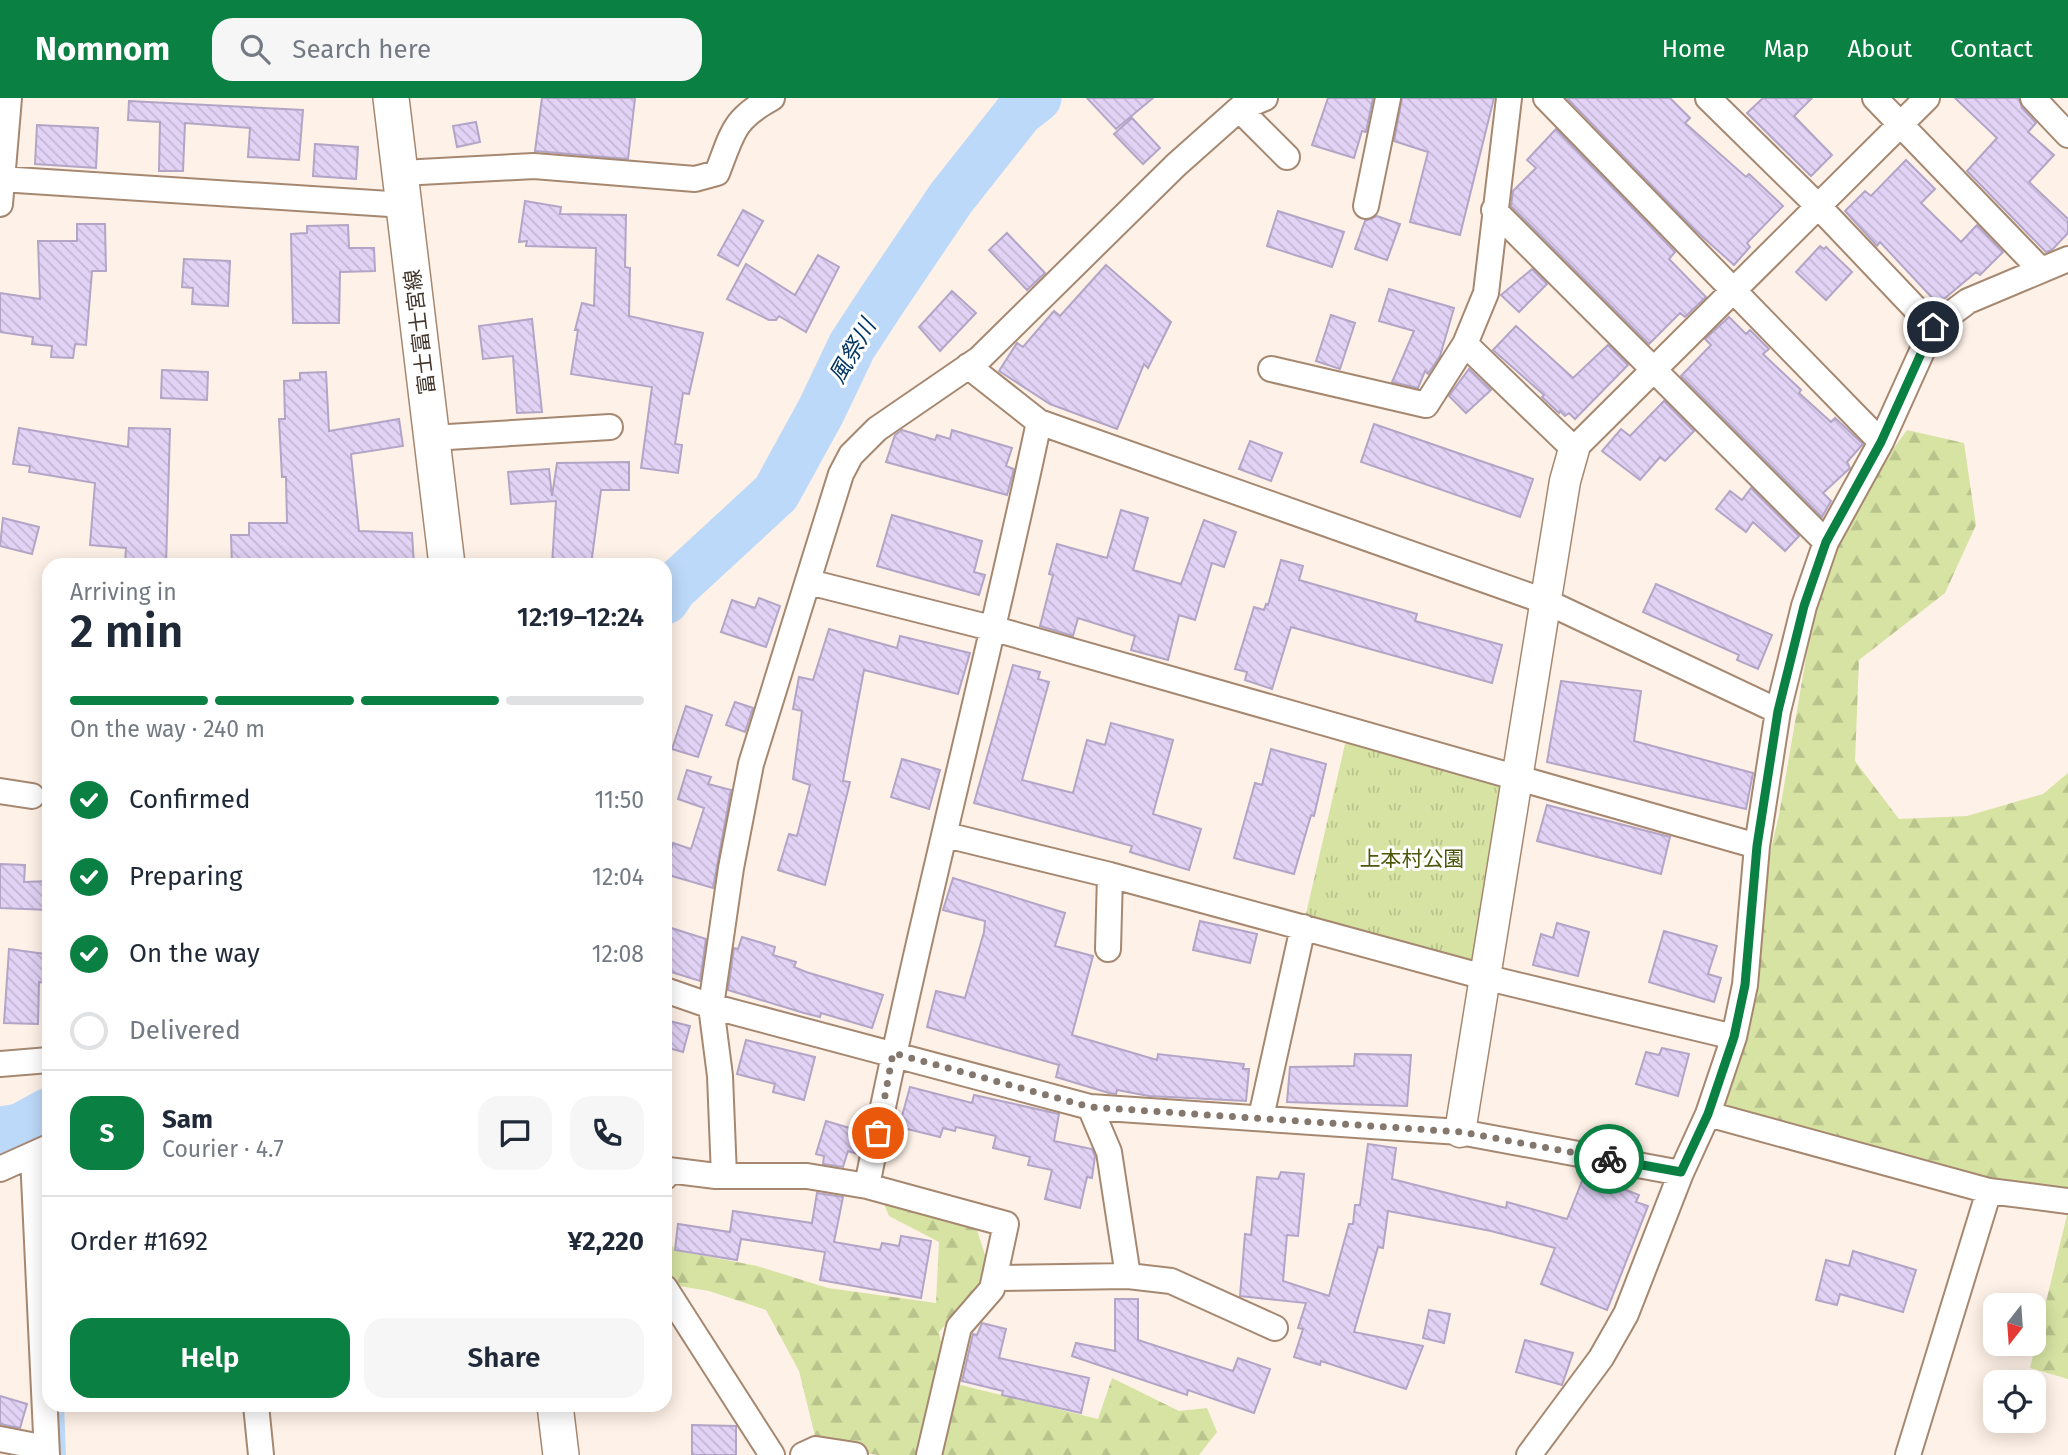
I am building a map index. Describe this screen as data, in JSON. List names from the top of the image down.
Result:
{
  "streets": {
    "main road": ["富士富士宮線"]
  },
  "water": ["風祭川"],
  "parks": ["上本村公園"],
  "north": "bottom",
  "page": {
    "header": "Nomnom",
    "search": "Search here",
    "nav": [
      "Home",
      "Map",
      "About",
      "Contact"
    ],
    "heading": ["2 min", "Arriving in", "12:19–12:24"],
    "panel": [
      "Sam",
      "Courier · 4.7",
      "Order #1692",
      "¥2,220"
    ],
    "bar": "On the way · 240 m",
    "list": [
      ["Confirmed", "11:50"],
      ["Preparing", "12:04"],
      ["On the way", "12:08"],
      "Delivered"
    ],
    "round": "S",
    "buttons": ["Help", "Share"]
  }
}
